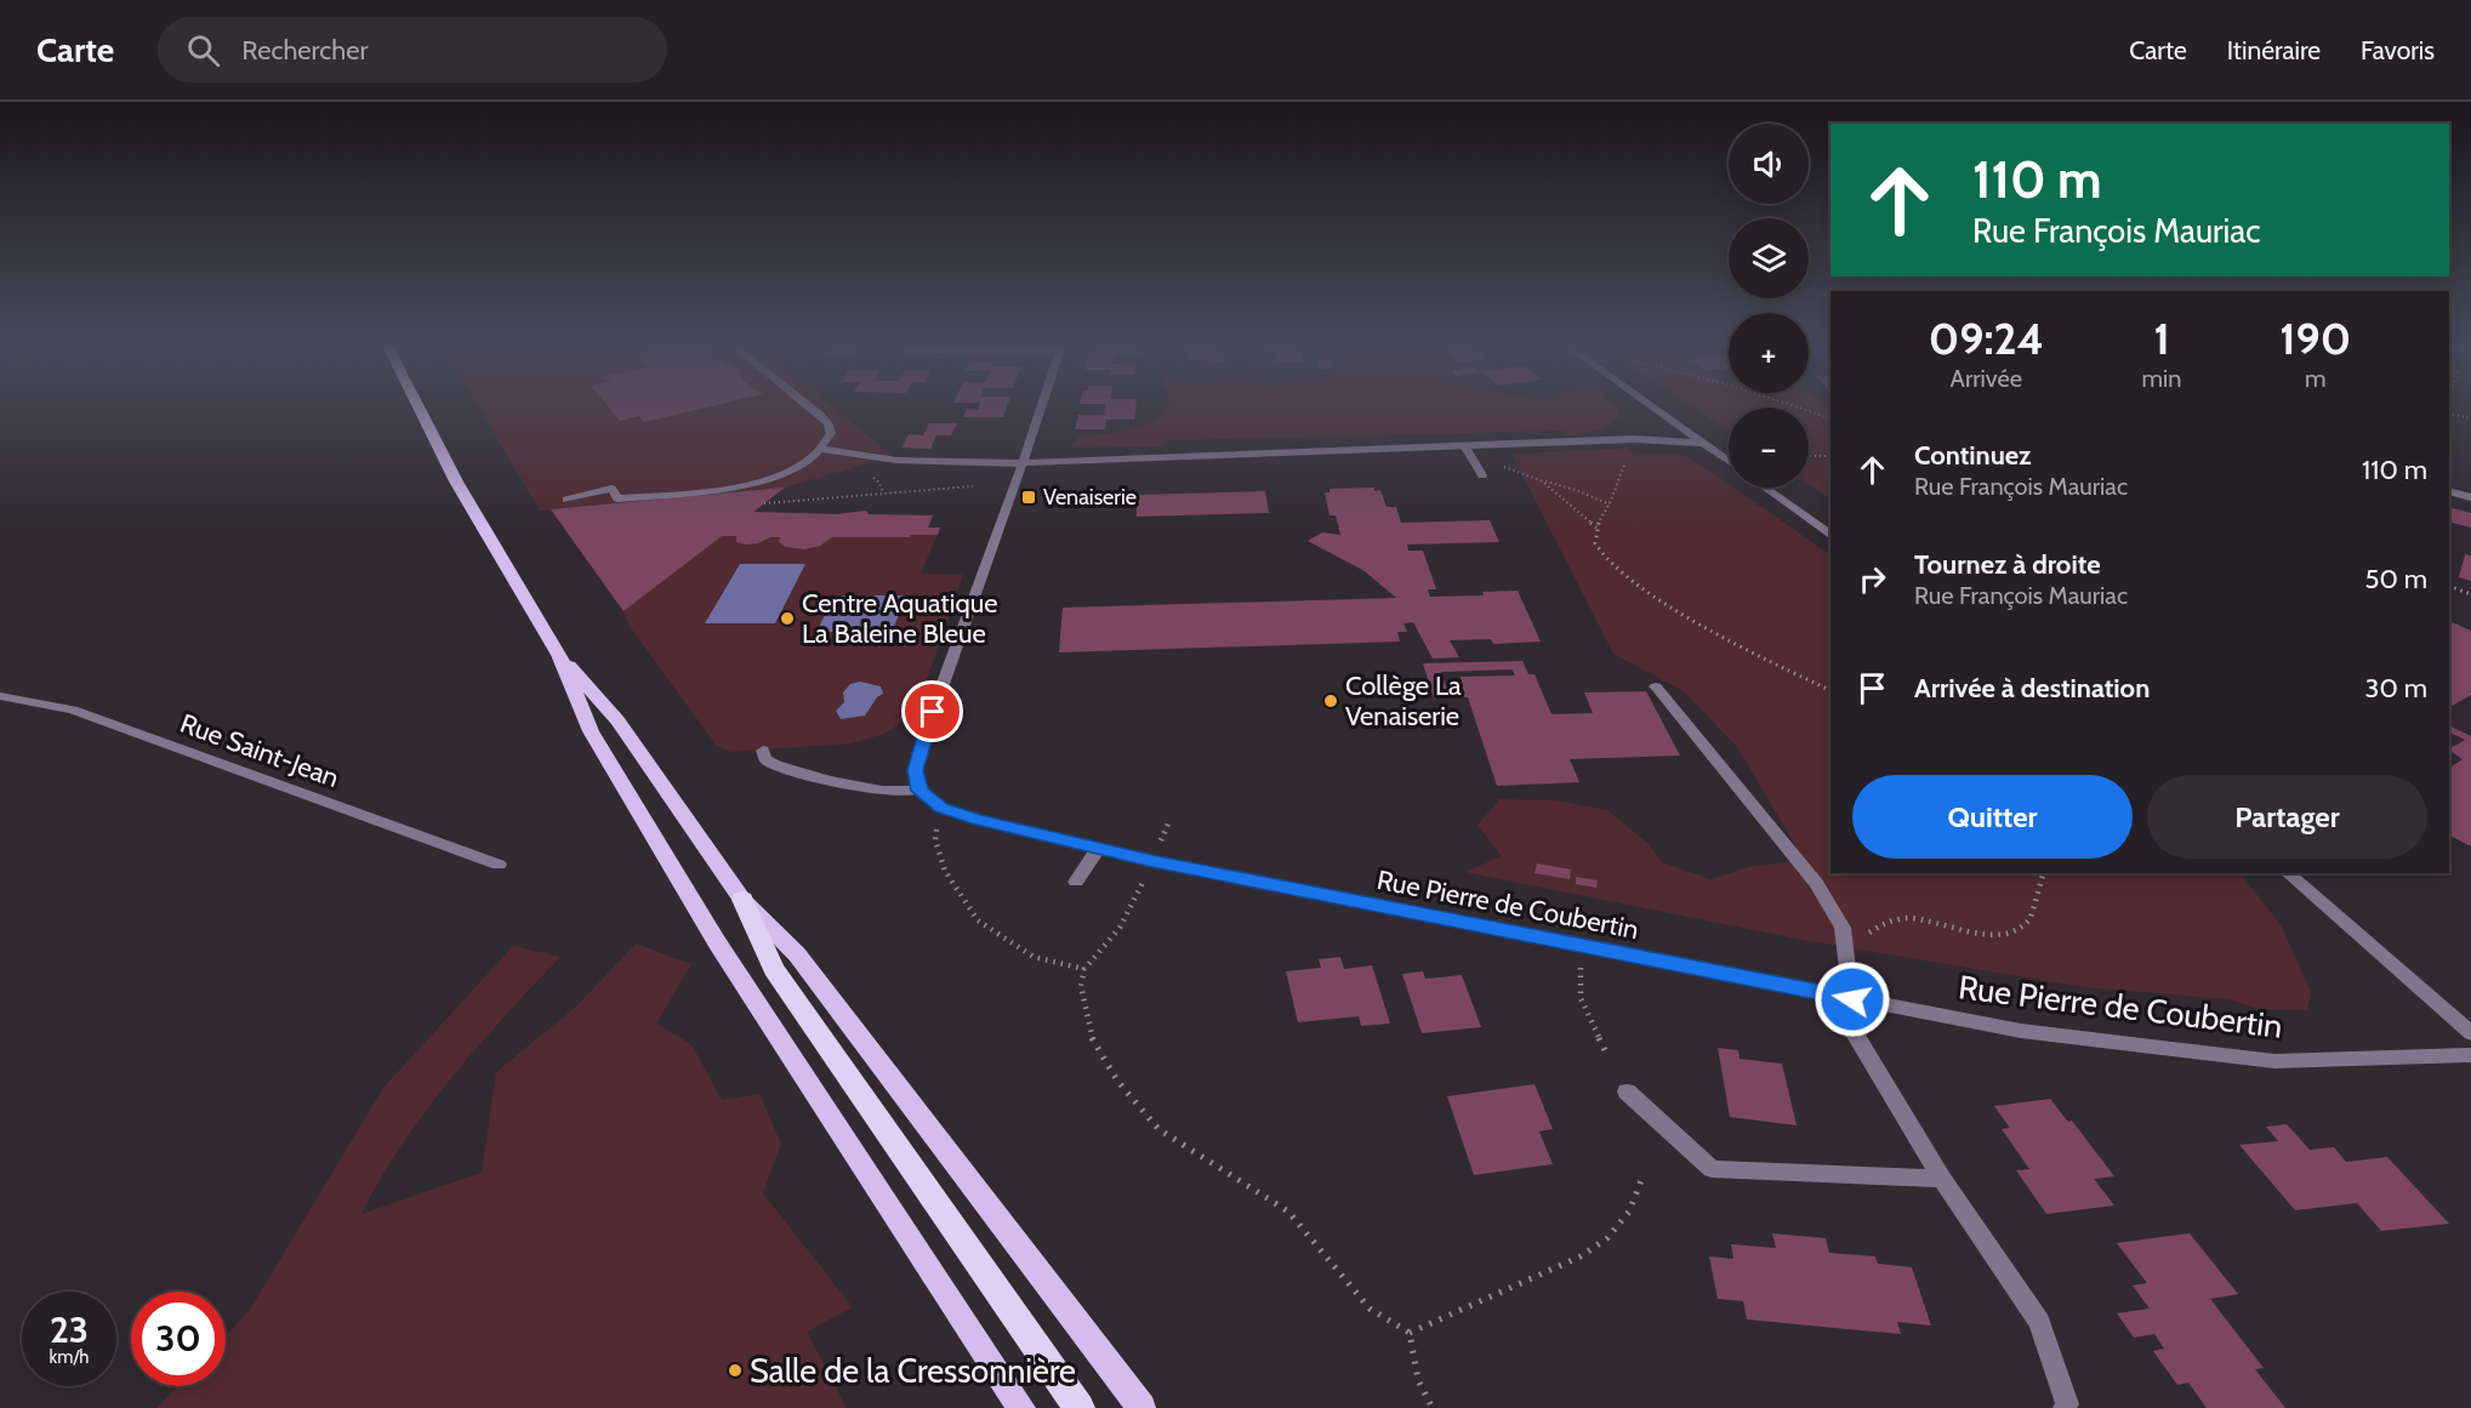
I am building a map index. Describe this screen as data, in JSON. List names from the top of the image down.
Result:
{
  "streets": {
    "street": ["Rue Saint-Jean", "Rue Pierre de Coubertin"]
  },
  "places": {
    "transit": ["Venaiserie"],
    "other": ["Centre Aquatique La Baleine Bleue", "Collège La Venaiserie", "Salle de la Cressonnière"]
  },
  "page": {
    "header": "Carte",
    "search": "Rechercher",
    "nav": ["Carte", "Itinéraire", "Favoris"],
    "map_buttons": ["+", "−"],
    "turn": ["110 m", "Rue François Mauriac"],
    "eta": [
      "09:24",
      "Arrivée",
      "1",
      "min",
      "190",
      "m"
    ],
    "list": [
      {
        "name": "Continuez",
        "note": "Rue François Mauriac",
        "value": "110 m"
      },
      {
        "name": "Tournez à droite",
        "note": "Rue François Mauriac",
        "value": "50 m"
      },
      {
        "name": "Arrivée à destination",
        "value": "30 m"
      }
    ],
    "buttons": ["Quitter", "Partager"],
    "speed": "23 km/h",
    "limit": "30"
  }
}
